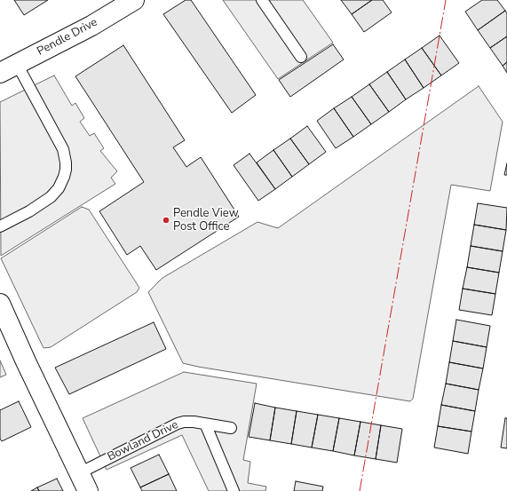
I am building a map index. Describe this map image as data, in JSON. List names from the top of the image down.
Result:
{
  "streets": {
    "street": ["Pendle Drive"],
    "lane": ["Bowland Drive"]
  },
  "places": ["Pendle View Post Office"]
}
